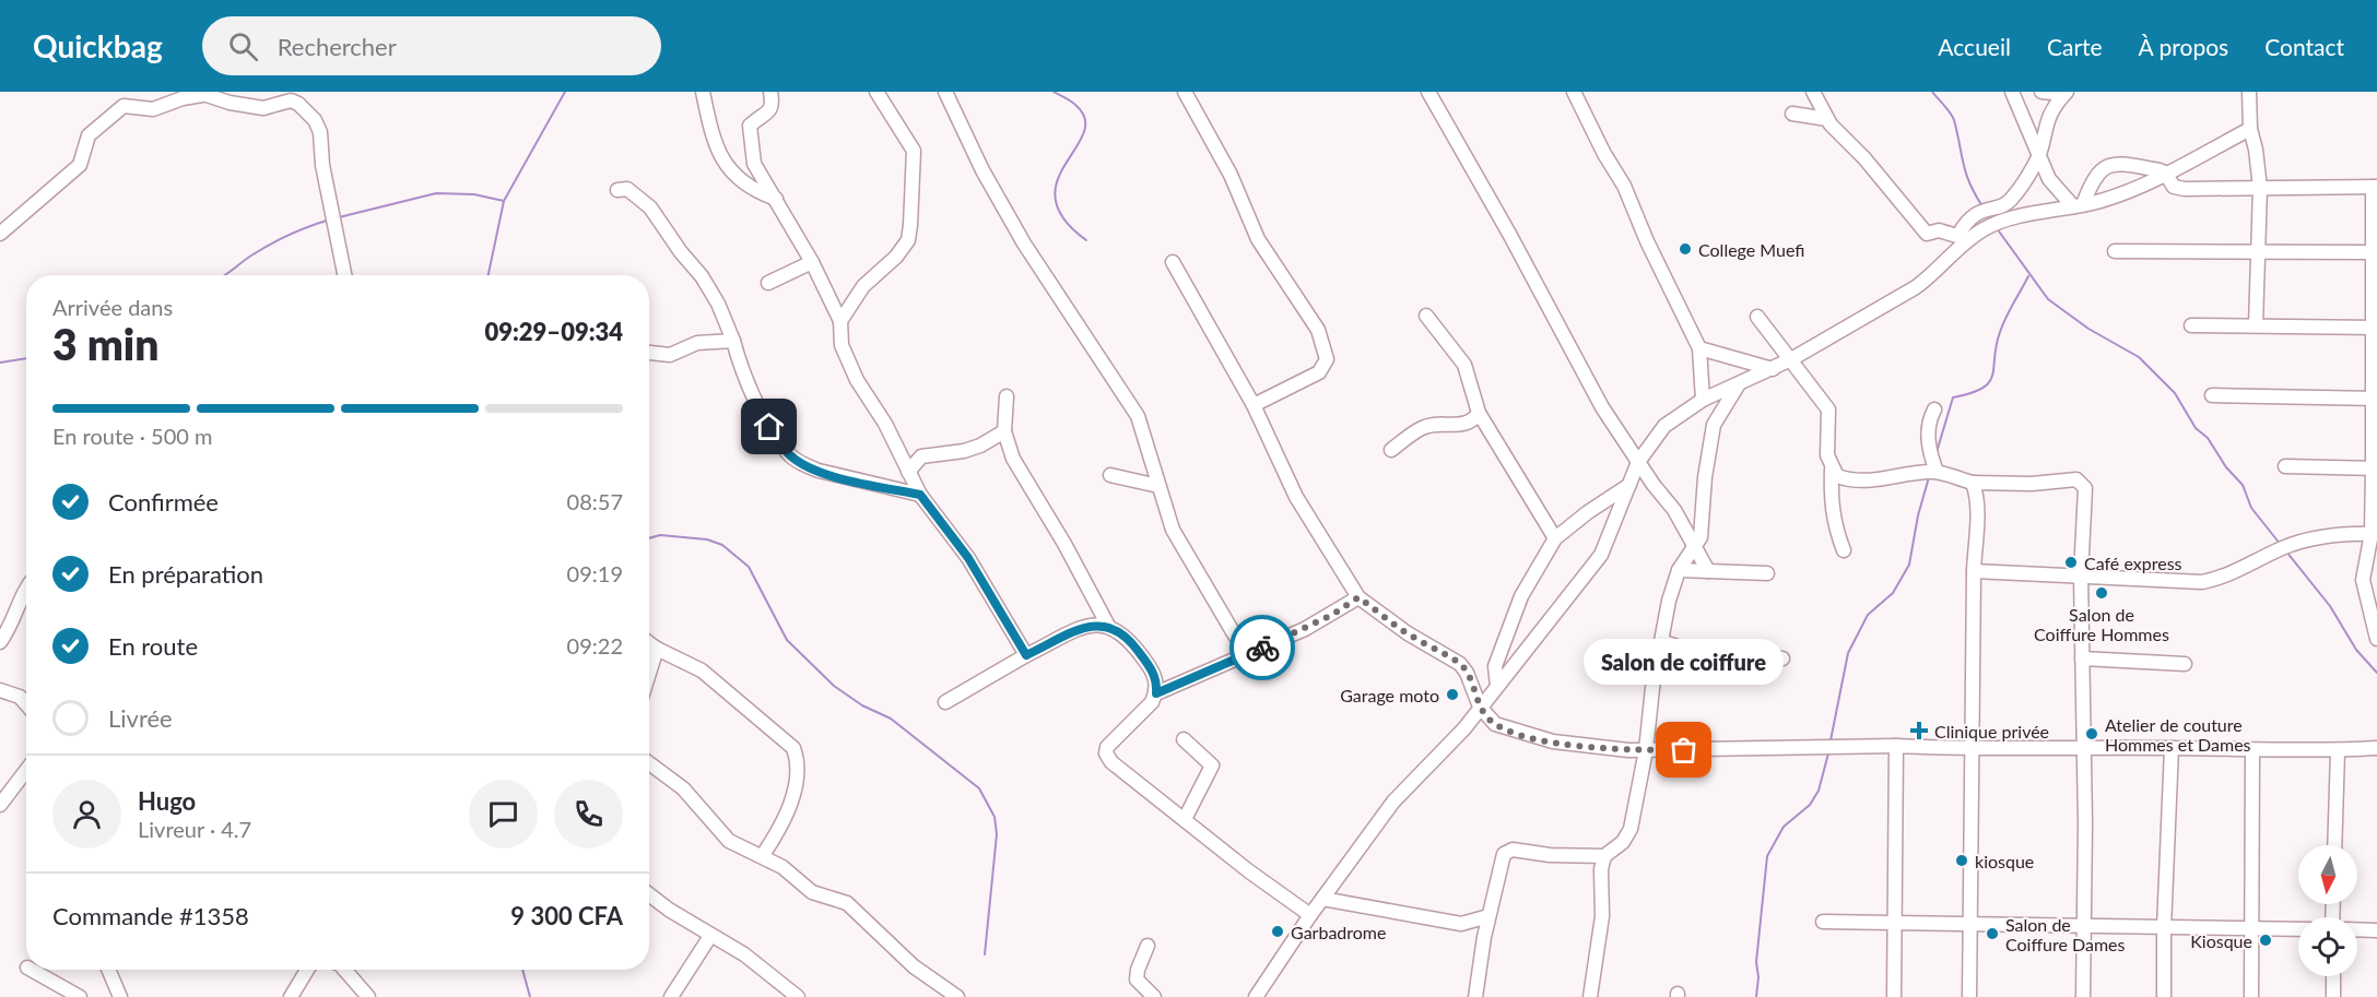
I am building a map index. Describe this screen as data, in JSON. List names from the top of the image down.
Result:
{
  "places": {
    "other": [
      "College Muefi",
      "Café express",
      "Salon de Coiffure Hommes",
      "Garage moto",
      "Atelier de couture Hommes et Dames",
      "Salon de coiffure",
      "kiosque",
      "Garbadrome",
      "Salon de Coiffure Dames",
      "Kiosque"
    ],
    "health": ["Clinique privée"]
  },
  "north": "bottom",
  "page": {
    "header": "Quickbag",
    "search": "Rechercher",
    "nav": [
      "Accueil",
      "Carte",
      "À propos",
      "Contact"
    ],
    "heading": ["3 min", "Arrivée dans", "09:29–09:34"],
    "panel": [
      "Hugo",
      "Livreur · 4.7",
      "Commande #1358",
      "9 300 CFA"
    ],
    "bar": "En route · 500 m",
    "list": [
      ["Confirmée", "08:57"],
      ["En préparation", "09:19"],
      ["En route", "09:22"],
      "Livrée"
    ],
    "bubble": "Salon de coiffure"
  }
}
